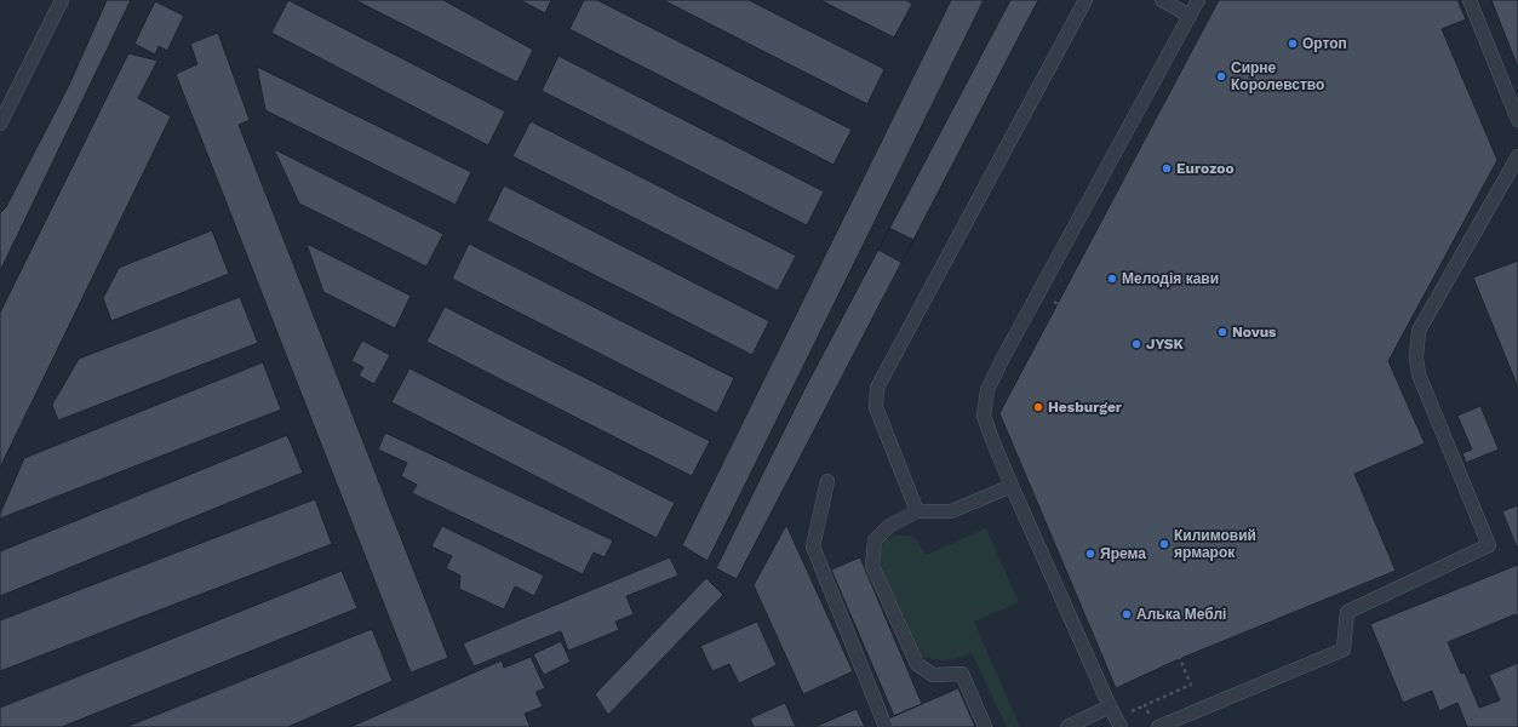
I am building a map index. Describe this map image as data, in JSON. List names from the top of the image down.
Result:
{
  "places": [
    "Ортоп",
    "Сирне Королевство",
    "Eurozoo",
    "Мелодія кави",
    "Novus",
    "JYSK",
    "Hesburger",
    "Килимовий ярмарок",
    "Ярема",
    "Алька Меблі"
  ]
}
